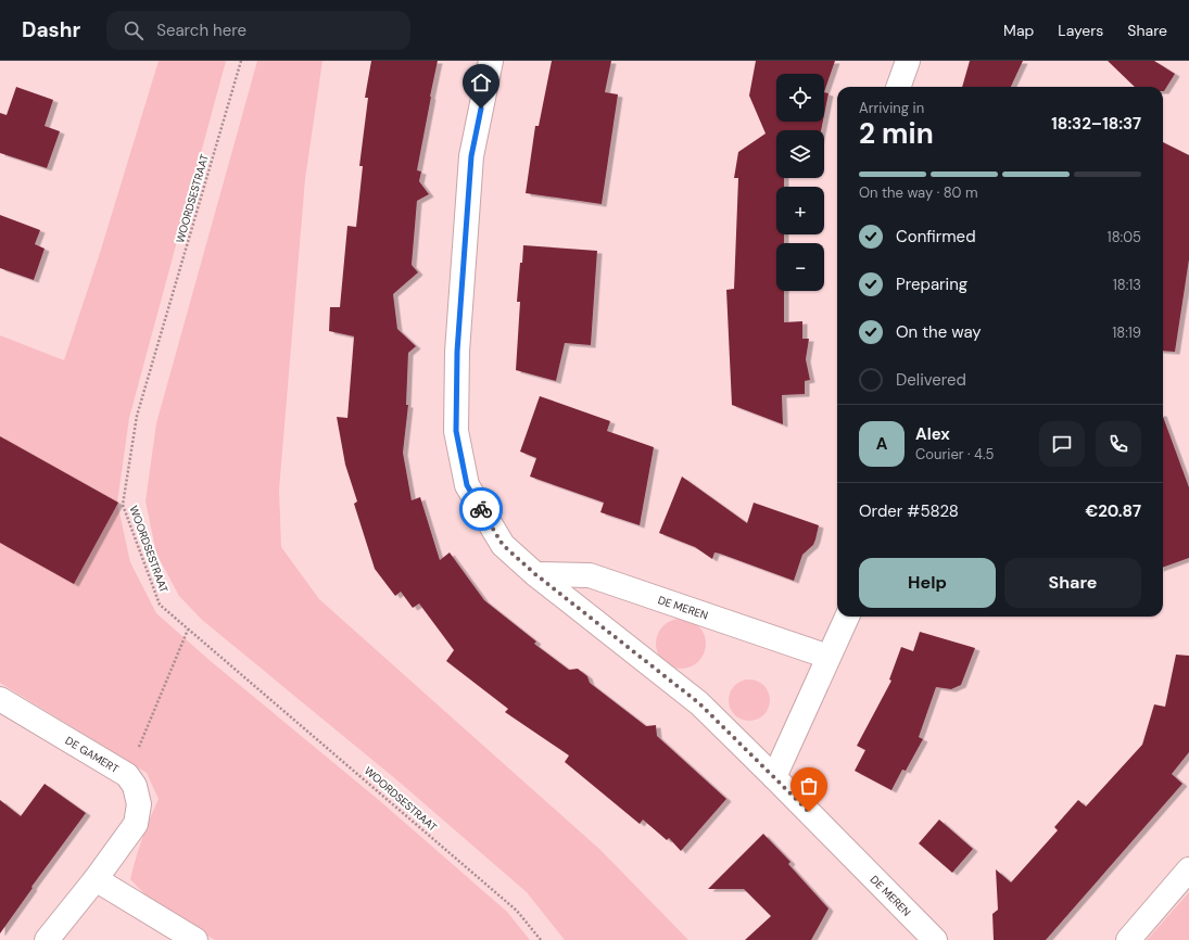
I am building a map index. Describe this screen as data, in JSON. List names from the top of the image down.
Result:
{
  "streets": {
    "street": ["DE MEREN", "DE GAMERT"],
    "path": ["WOORDSESTRAAT"]
  },
  "page": {
    "header": "Dashr",
    "search": "Search here",
    "nav": ["Map", "Layers", "Share"],
    "map_buttons": ["+", "−"],
    "heading": ["2 min", "Arriving in", "18:32–18:37"],
    "panel": [
      "Alex",
      "Courier · 4.5",
      "Order #5828",
      "€20.87"
    ],
    "bar": "On the way · 80 m",
    "list": [
      ["Confirmed", "18:05"],
      ["Preparing", "18:13"],
      ["On the way", "18:19"],
      "Delivered"
    ],
    "round": "A",
    "buttons": ["Help", "Share"]
  }
}
